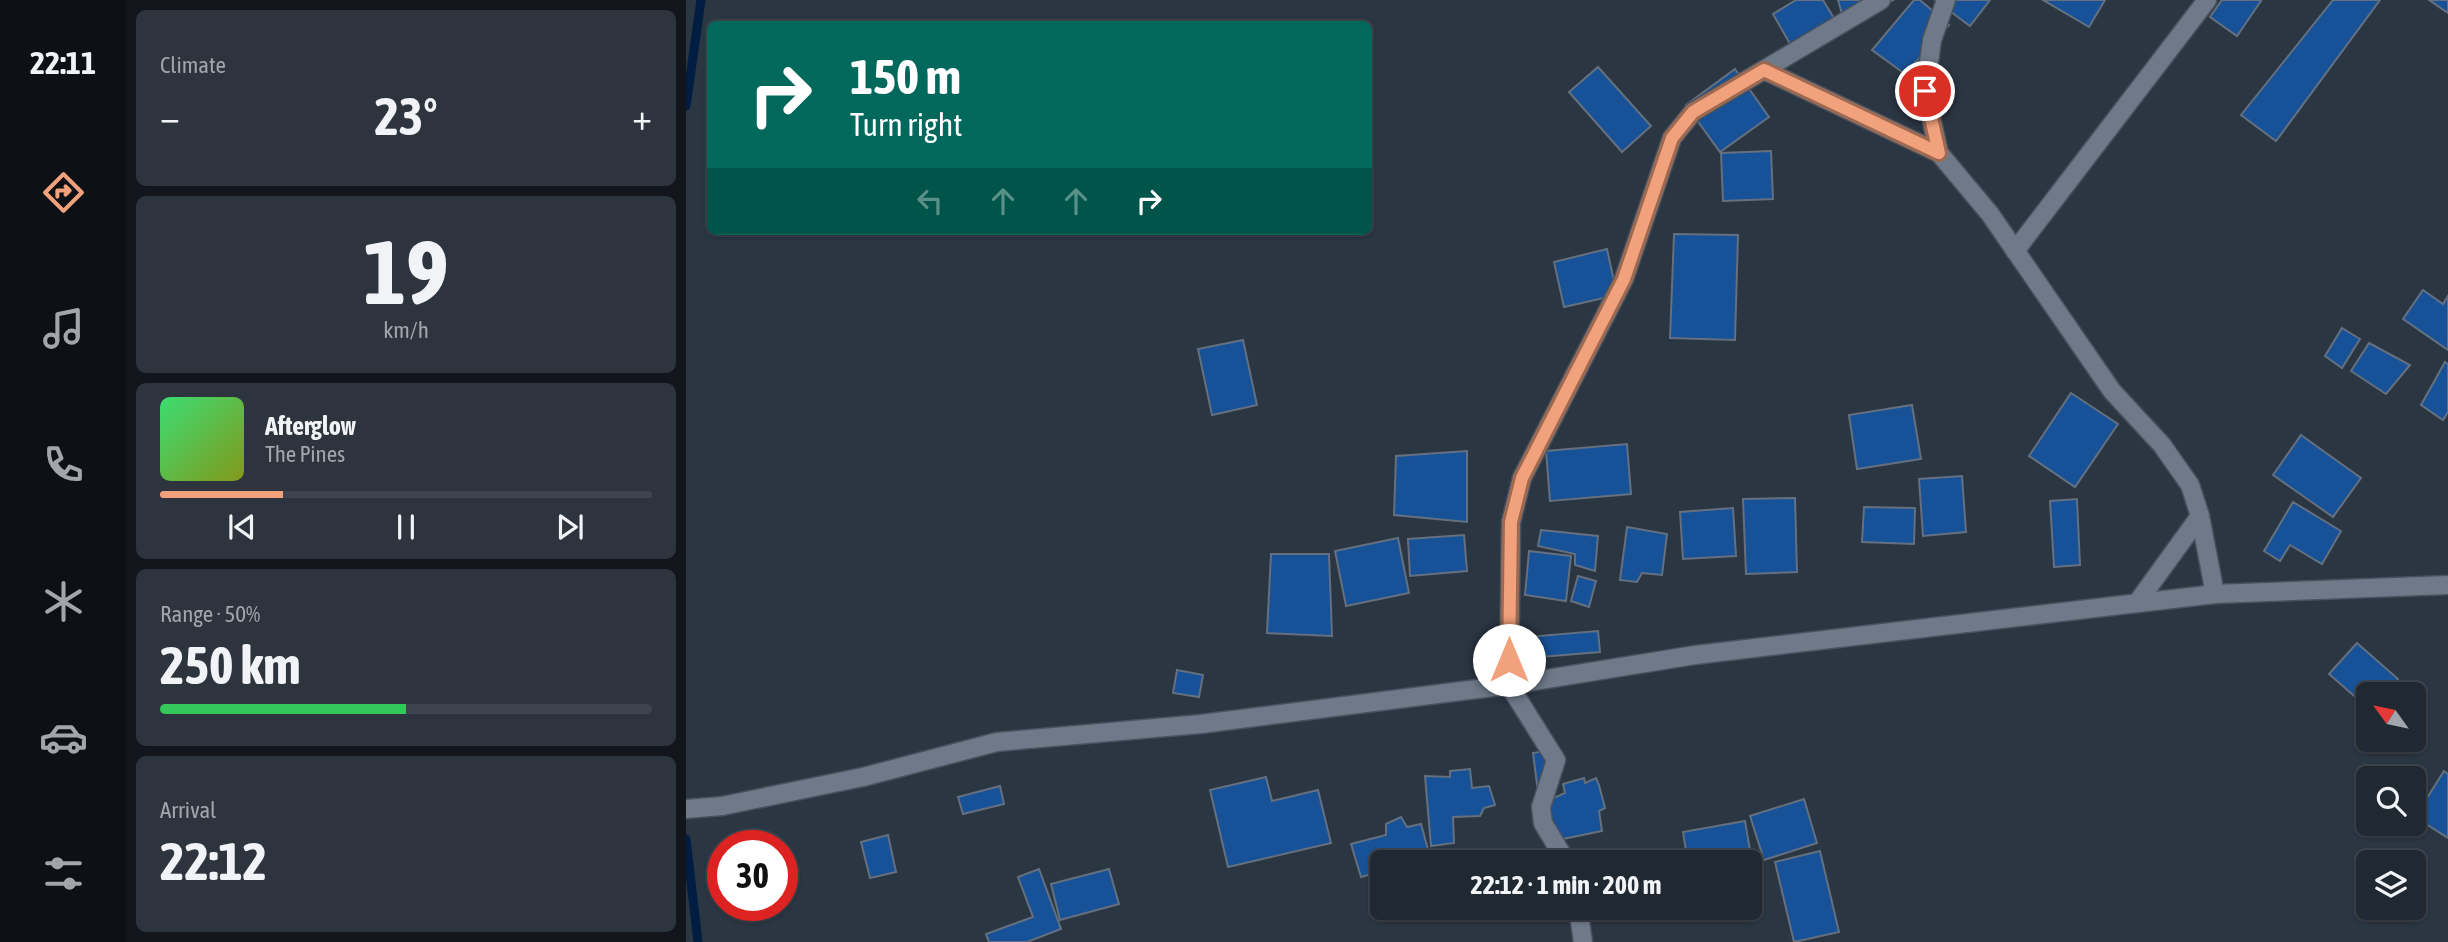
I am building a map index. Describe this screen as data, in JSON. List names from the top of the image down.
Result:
{
  "north": "top left",
  "page": {
    "tabs": "22:11",
    "tile": [
      "Climate",
      ["19", "km/h"],
      ["Range · 50%", "250 km"],
      ["Arrival", "22:12"]
    ],
    "turn": ["150 m", "Turn right"],
    "heat": ["−", "23°", "+"],
    "song": ["Afterglow", "The Pines"],
    "limit": "30",
    "trip": "22:12 · 1 min · 200 m"
  }
}
